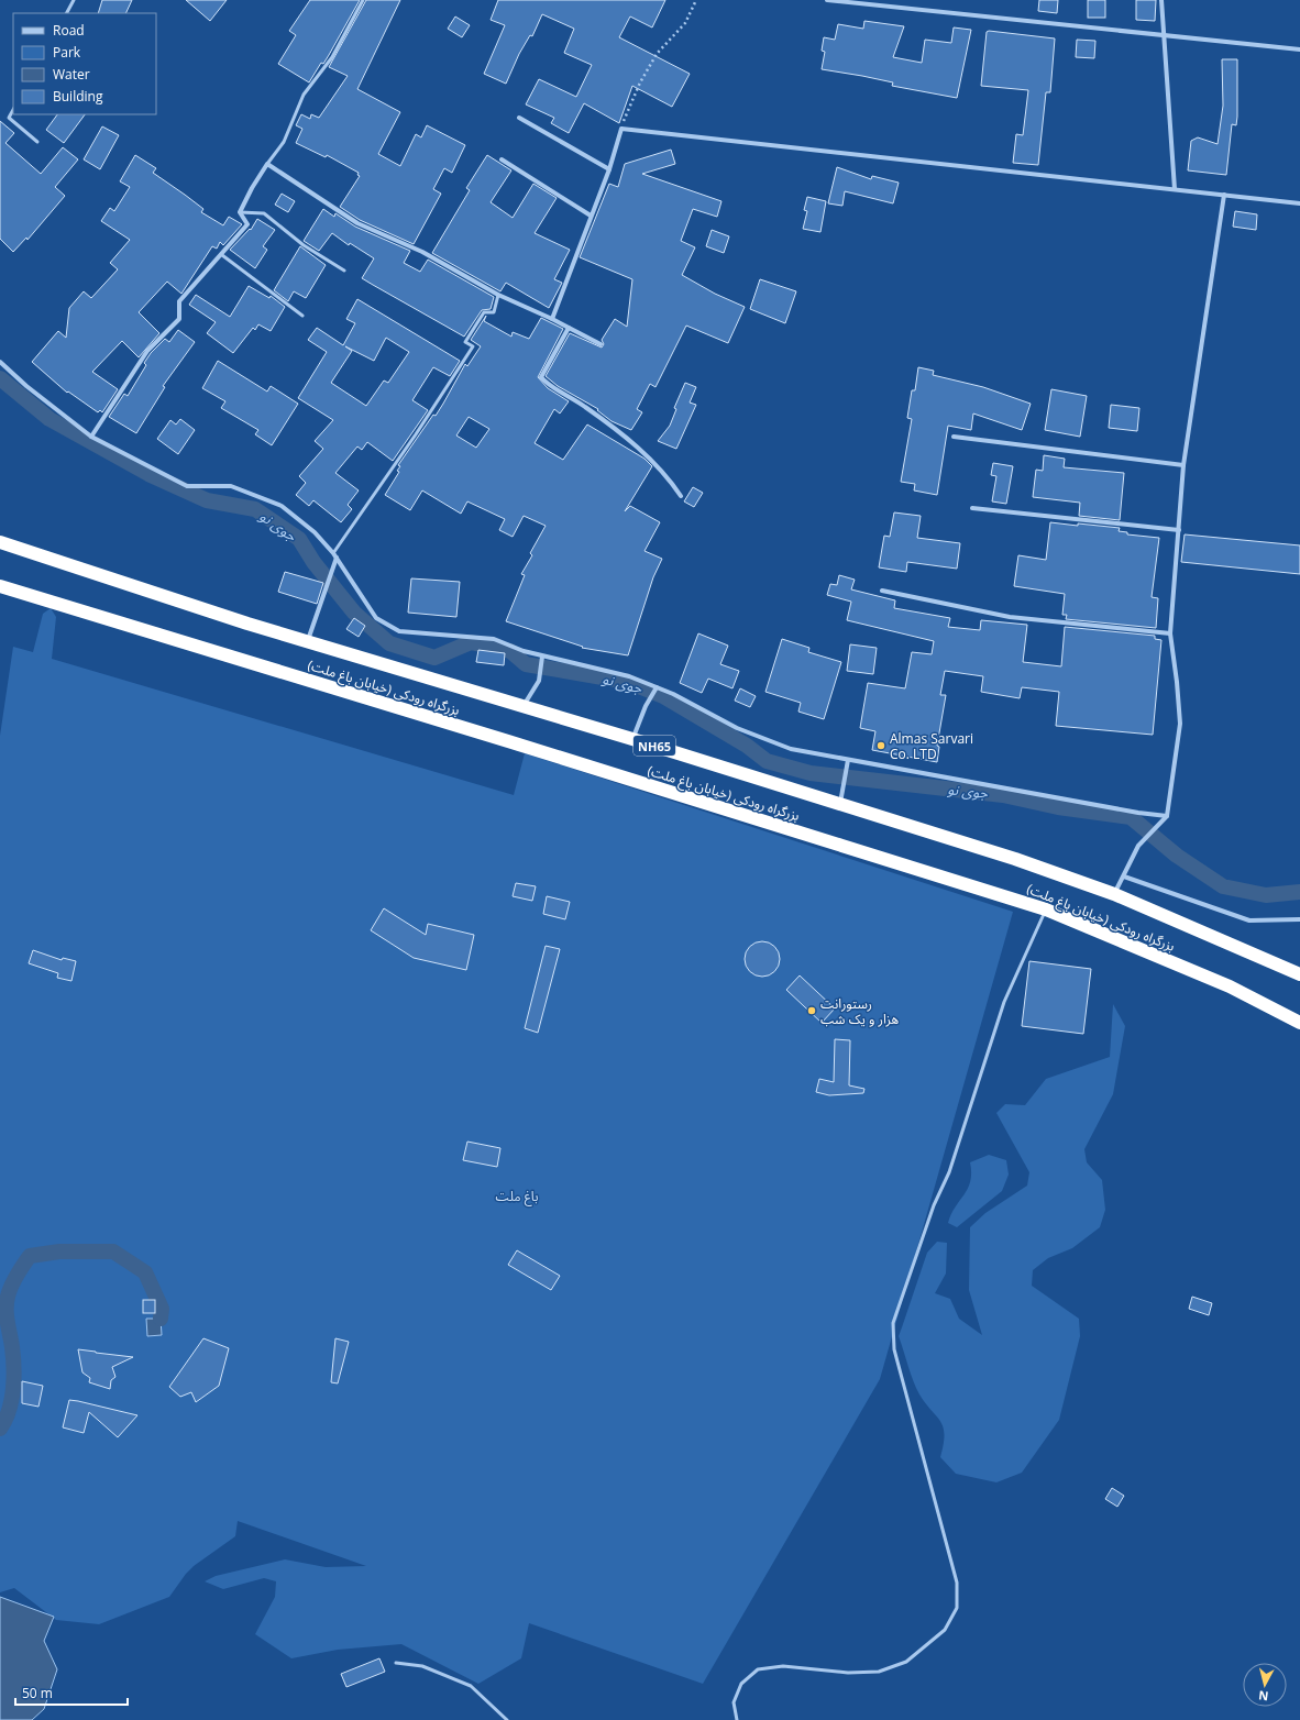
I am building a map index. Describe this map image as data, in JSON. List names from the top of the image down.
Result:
{
  "streets": {
    "highway": ["بزرگراه رودکی (خیابان باغ ملت)", "NH65"]
  },
  "water": ["جوی نو"],
  "parks": ["باغ ملت"],
  "places": ["Almas Sarvari Co. LTD", "رستورانت هزار و یک شب"],
  "legend": [
    "Road",
    "Park",
    "Water",
    "Building"
  ],
  "scale_bar": "50 m",
  "north": "bottom"
}
